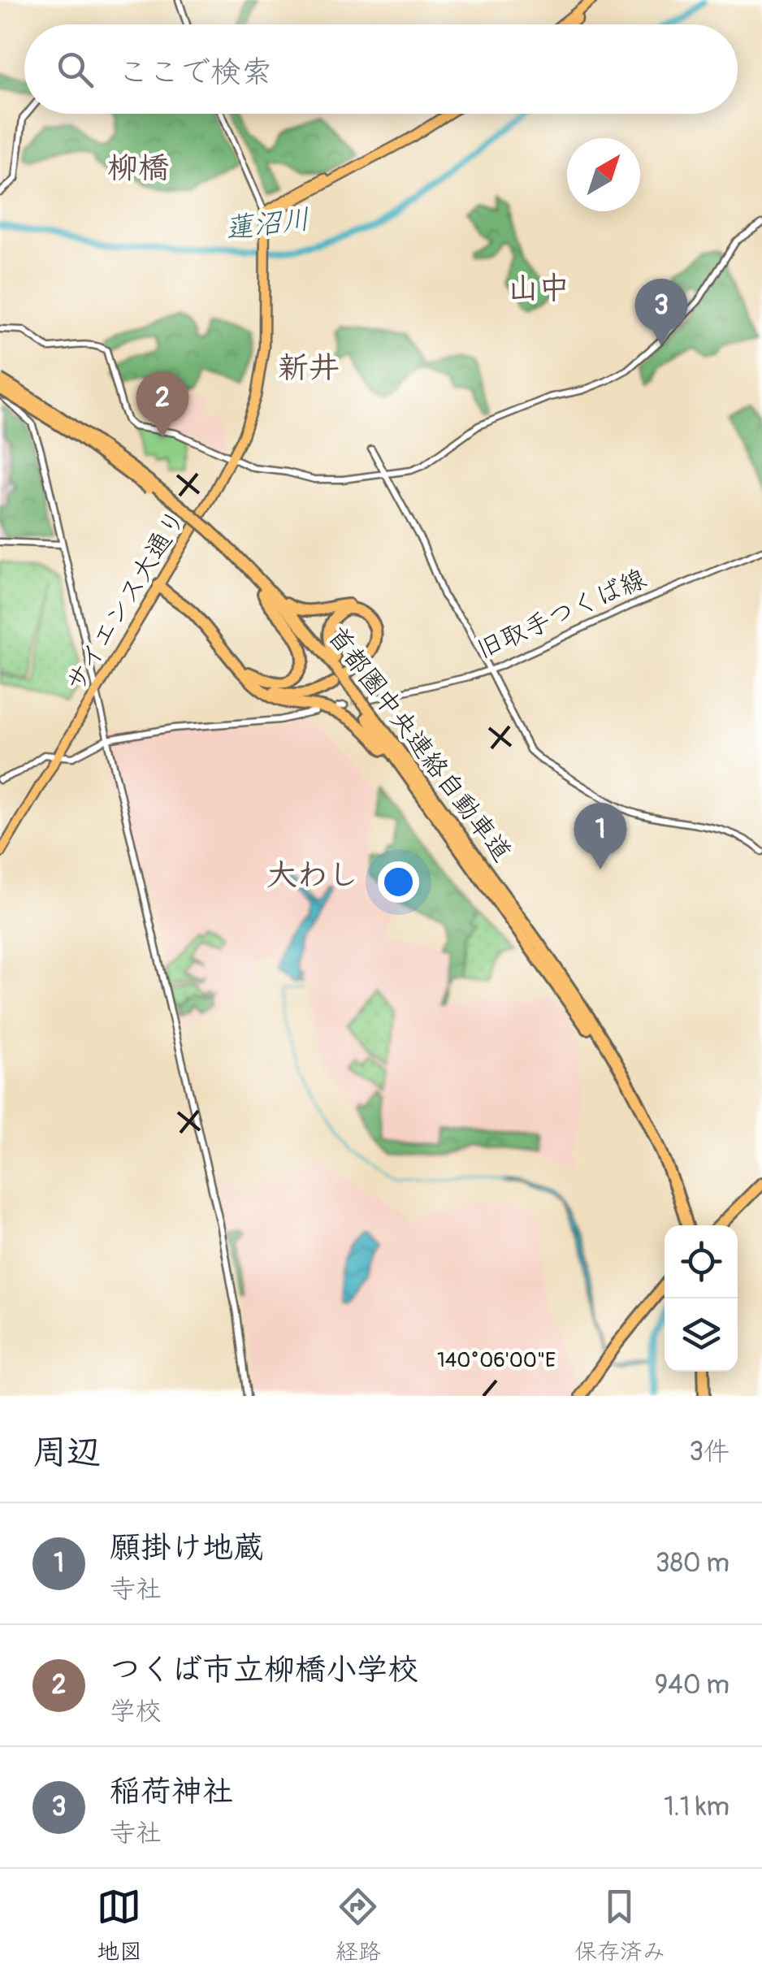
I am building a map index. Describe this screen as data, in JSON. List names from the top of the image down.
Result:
{
  "streets": {
    "highway": ["首都圏中央連絡自動車道"],
    "main road": ["サイエンス大通り"],
    "street": ["旧取手つくば線"]
  },
  "districts": [
    "柳橋",
    "山中",
    "新井",
    "大わし"
  ],
  "water": ["蓮沼川"],
  "north": "top right",
  "page": {
    "search": "ここで検索",
    "pins": ["3", "2", "1"],
    "heading": ["周辺", "3件"],
    "list": [
      {
        "mark": "1",
        "name": "願掛け地蔵",
        "note": "寺社",
        "value": "380 m"
      },
      {
        "mark": "2",
        "name": "つくば市立柳橋小学校",
        "note": "学校",
        "value": "940 m"
      },
      {
        "mark": "3",
        "name": "稲荷神社",
        "note": "寺社",
        "value": "1.1 km"
      }
    ],
    "nav": ["地図", "経路", "保存済み"]
  },
  "coordinates": ["140°06'00\"E"]
}
